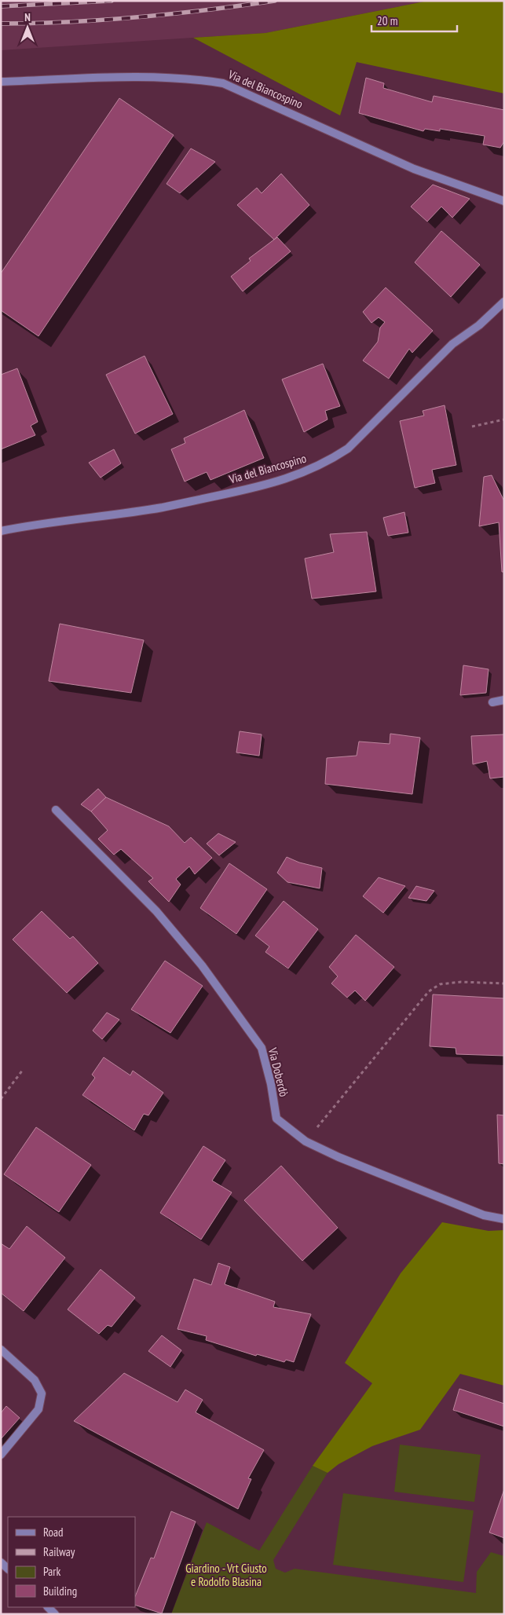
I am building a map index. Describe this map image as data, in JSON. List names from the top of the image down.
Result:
{
  "streets": {
    "street": ["Via del Biancospino", "Via Doberdò"]
  },
  "parks": ["Giardino - Vrt Giusto e Rodolfo Blasina"],
  "legend": [
    "Road",
    "Railway",
    "Park",
    "Building"
  ],
  "scale_bar": "20 m",
  "north": "top"
}
